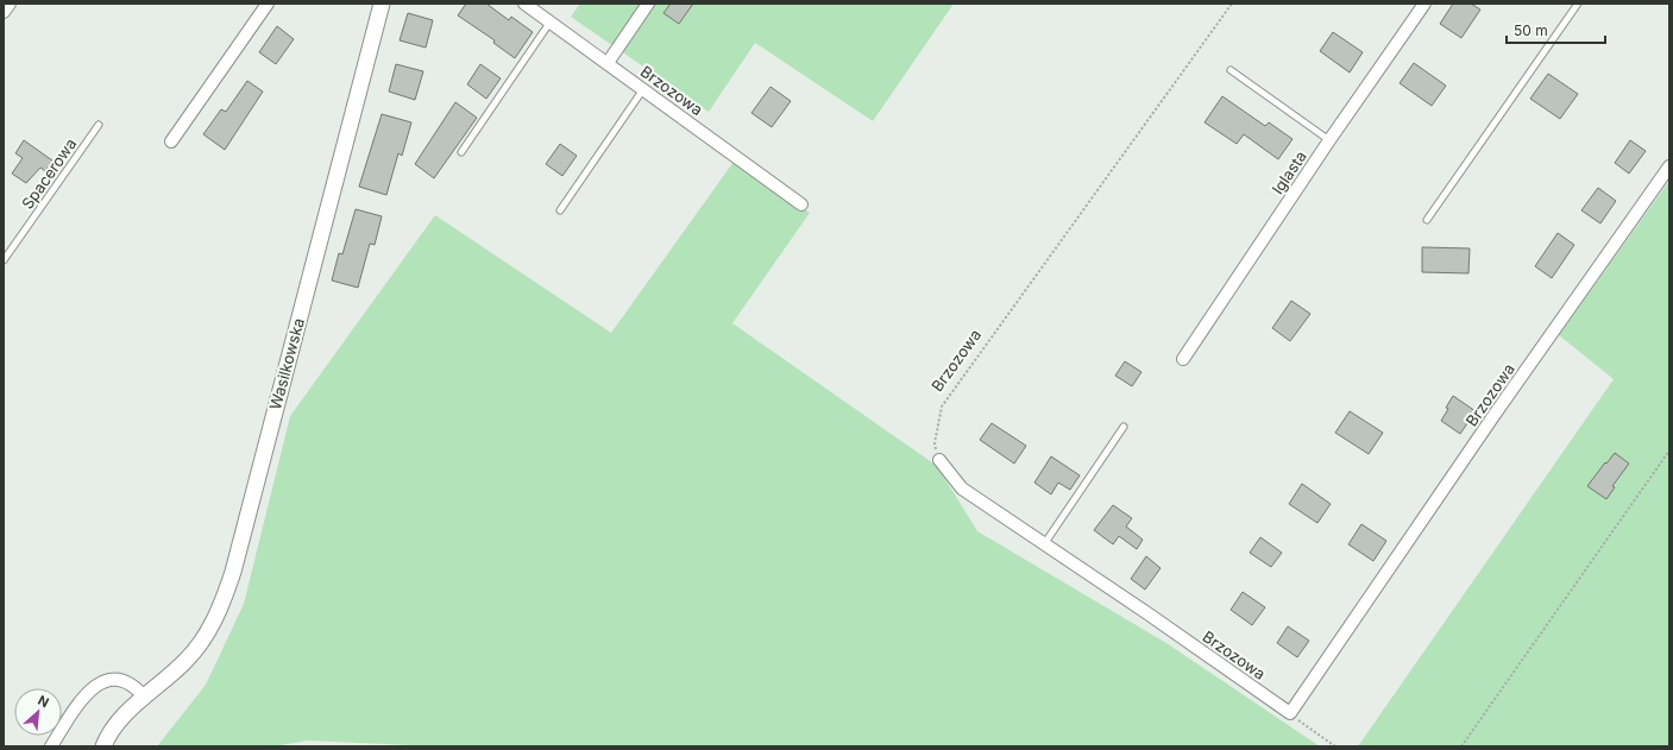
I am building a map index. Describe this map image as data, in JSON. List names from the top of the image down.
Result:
{
  "streets": {
    "street": ["Brzozowa", "Iglasta", "Wasilkowska"],
    "lane": ["Spacerowa"]
  },
  "scale_bar": "50 m",
  "north": "top right"
}
